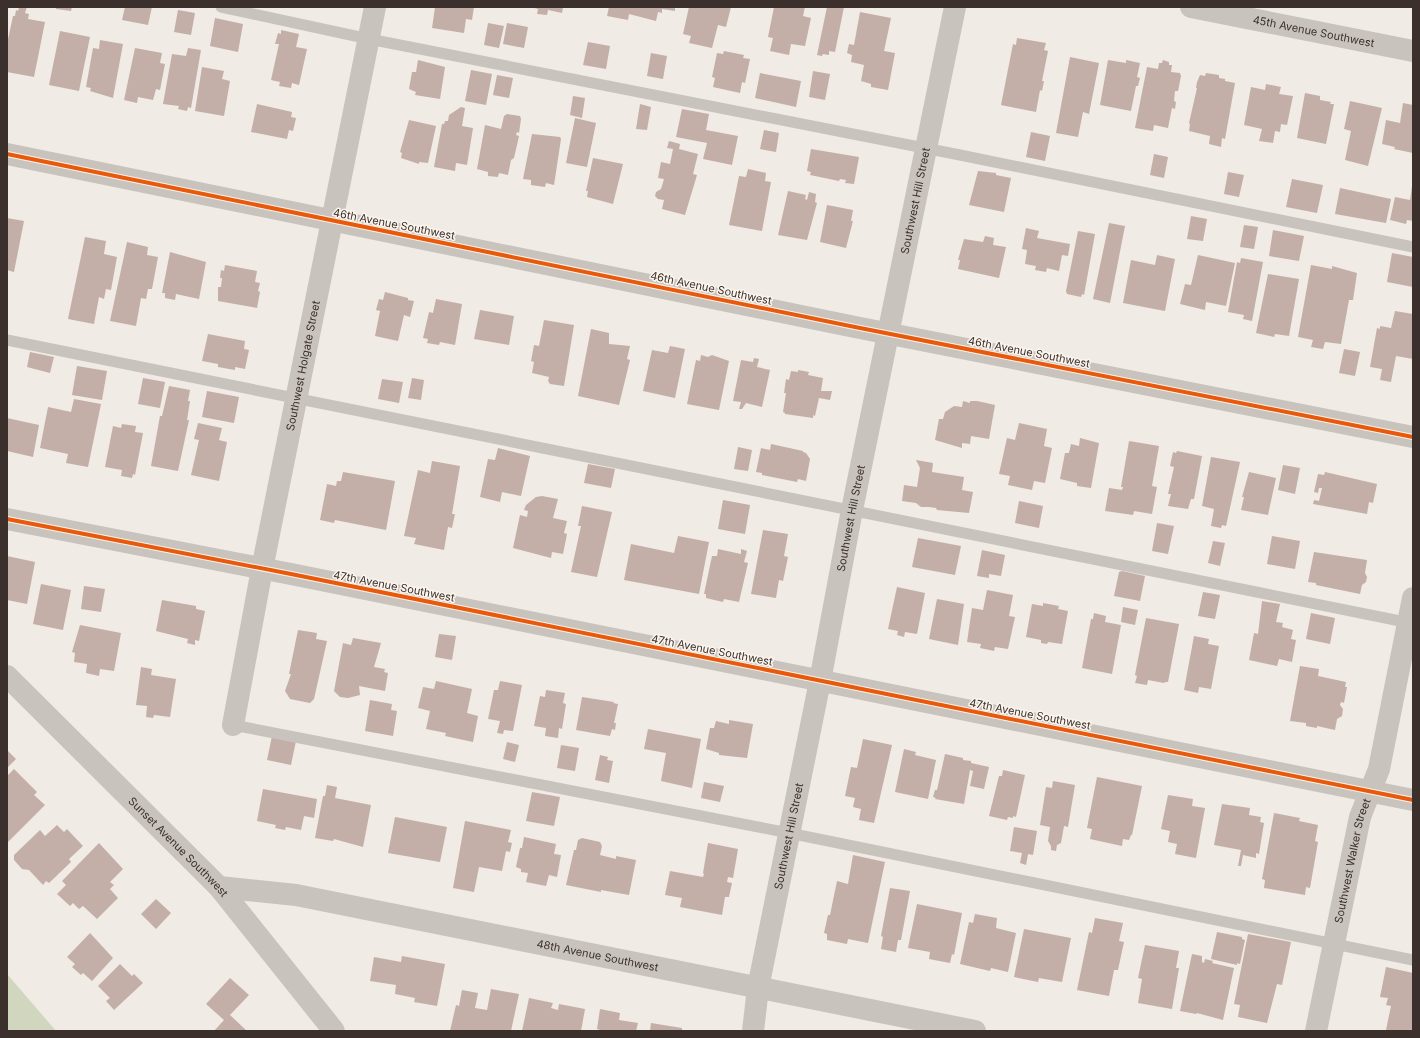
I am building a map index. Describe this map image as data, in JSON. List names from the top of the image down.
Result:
{
  "streets": {
    "street": [
      "45th Avenue Southwest",
      "Southwest Hill Street",
      "46th Avenue Southwest",
      "Southwest Holgate Street",
      "47th Avenue Southwest",
      "Sunset Avenue Southwest",
      "Southwest Walker Street",
      "48th Avenue Southwest"
    ]
  },
  "crossings": [
    ["Southwest Hill Street", "46th Avenue Southwest"],
    ["Southwest Hill Street", "47th Avenue Southwest"],
    ["Southwest Hill Street", "48th Avenue Southwest"],
    ["46th Avenue Southwest", "Southwest Holgate Street"],
    ["Southwest Holgate Street", "47th Avenue Southwest"],
    ["47th Avenue Southwest", "Southwest Walker Street"],
    ["Sunset Avenue Southwest", "48th Avenue Southwest"]
  ]
}
